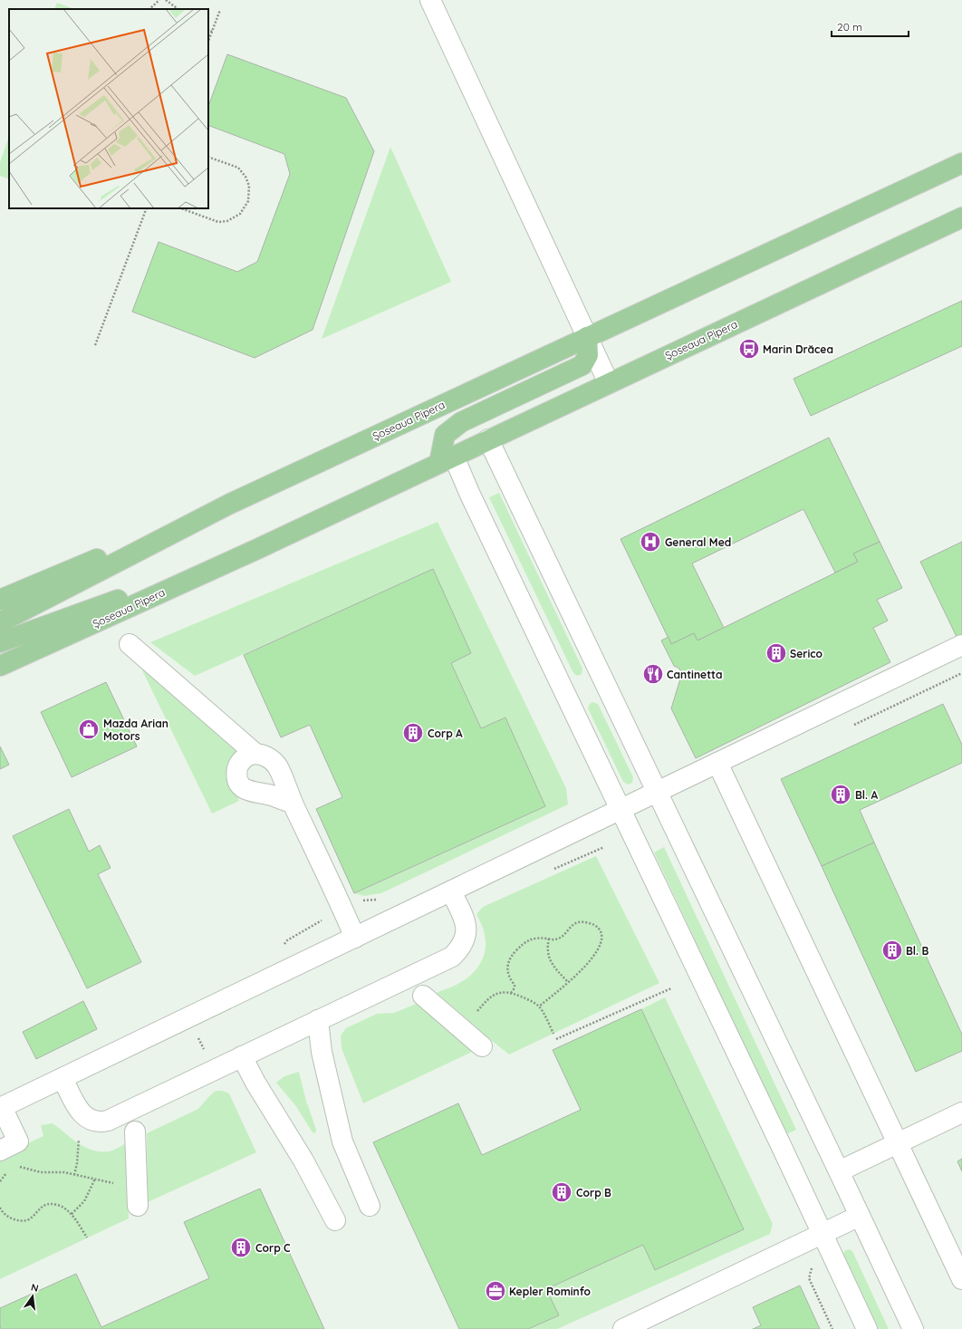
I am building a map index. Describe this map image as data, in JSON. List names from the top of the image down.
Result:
{
  "streets": {
    "main road": ["Șoseaua Pipera"]
  },
  "places": {
    "bus stop": ["Marin Drăcea"],
    "hospital": ["General Med"],
    "building": [
      "Serico",
      "Corp A",
      "Bl. A",
      "Bl. B",
      "Corp B",
      "Corp C"
    ],
    "restaurant": ["Cantinetta"],
    "shop": ["Mazda Arian Motors"],
    "office": ["Kepler Rominfo"]
  },
  "scale_bar": "20 m",
  "north": "top"
}
